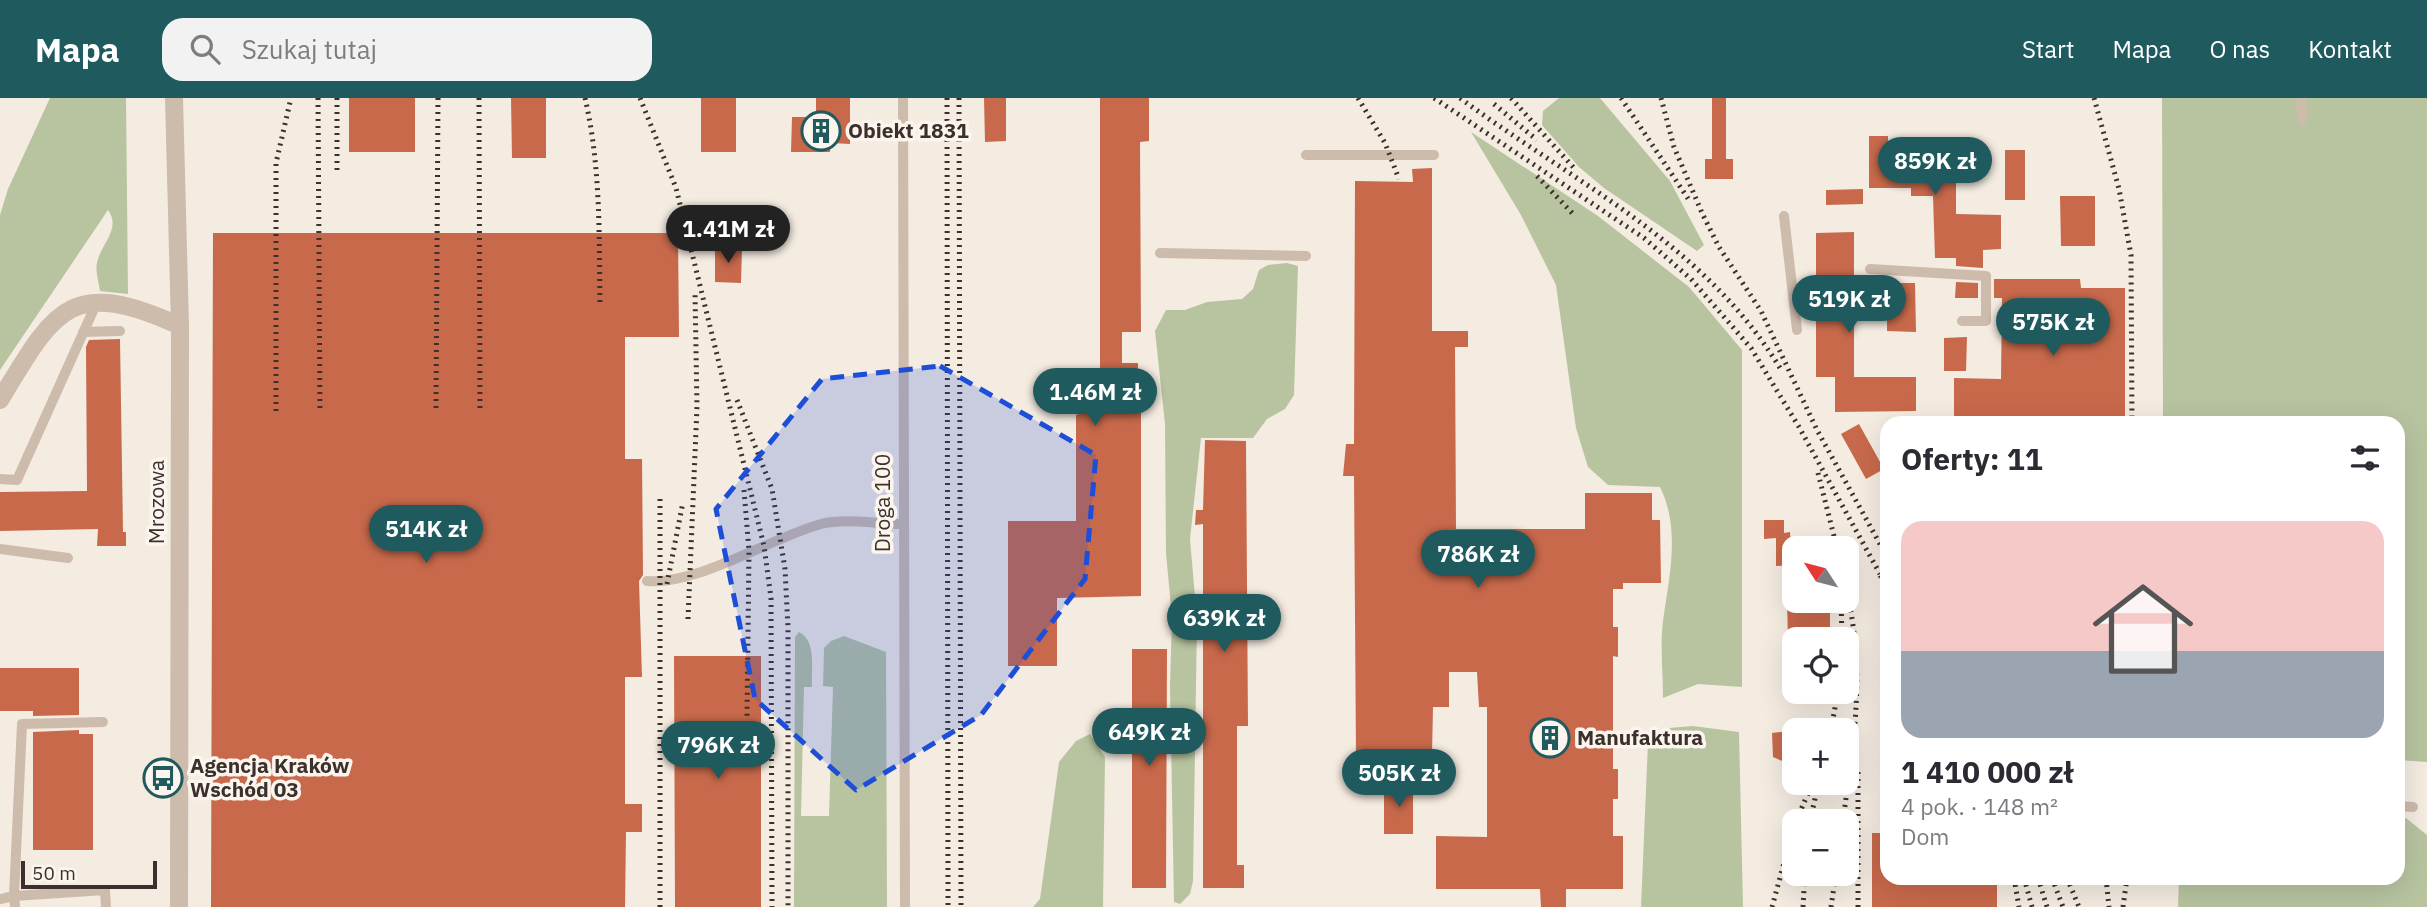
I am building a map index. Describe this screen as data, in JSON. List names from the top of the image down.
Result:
{
  "streets": {
    "street": ["Mrozowa"],
    "lane": ["Droga 100"]
  },
  "places": {
    "building": ["Obiekt 1831", "Manufaktura"],
    "bus stop": ["Agencja Kraków Wschód 03"]
  },
  "scale_bar": "50 m",
  "north": "top left",
  "page": {
    "header": "Mapa",
    "search": "Szukaj tutaj",
    "nav": [
      "Start",
      "Mapa",
      "O nas",
      "Kontakt"
    ],
    "price": [
      "859K zł",
      "1.41M zł",
      "519K zł",
      "575K zł",
      "1.46M zł",
      "514K zł",
      "786K zł",
      "639K zł",
      "649K zł",
      "796K zł",
      "505K zł"
    ],
    "heading": "Oferty: 11",
    "list": [
      {
        "name": "1 410 000 zł",
        "note": "4 pok. · 148 m² · Dom"
      }
    ],
    "map_buttons": ["+", "−"],
    "scale": "50 m"
  }
}
